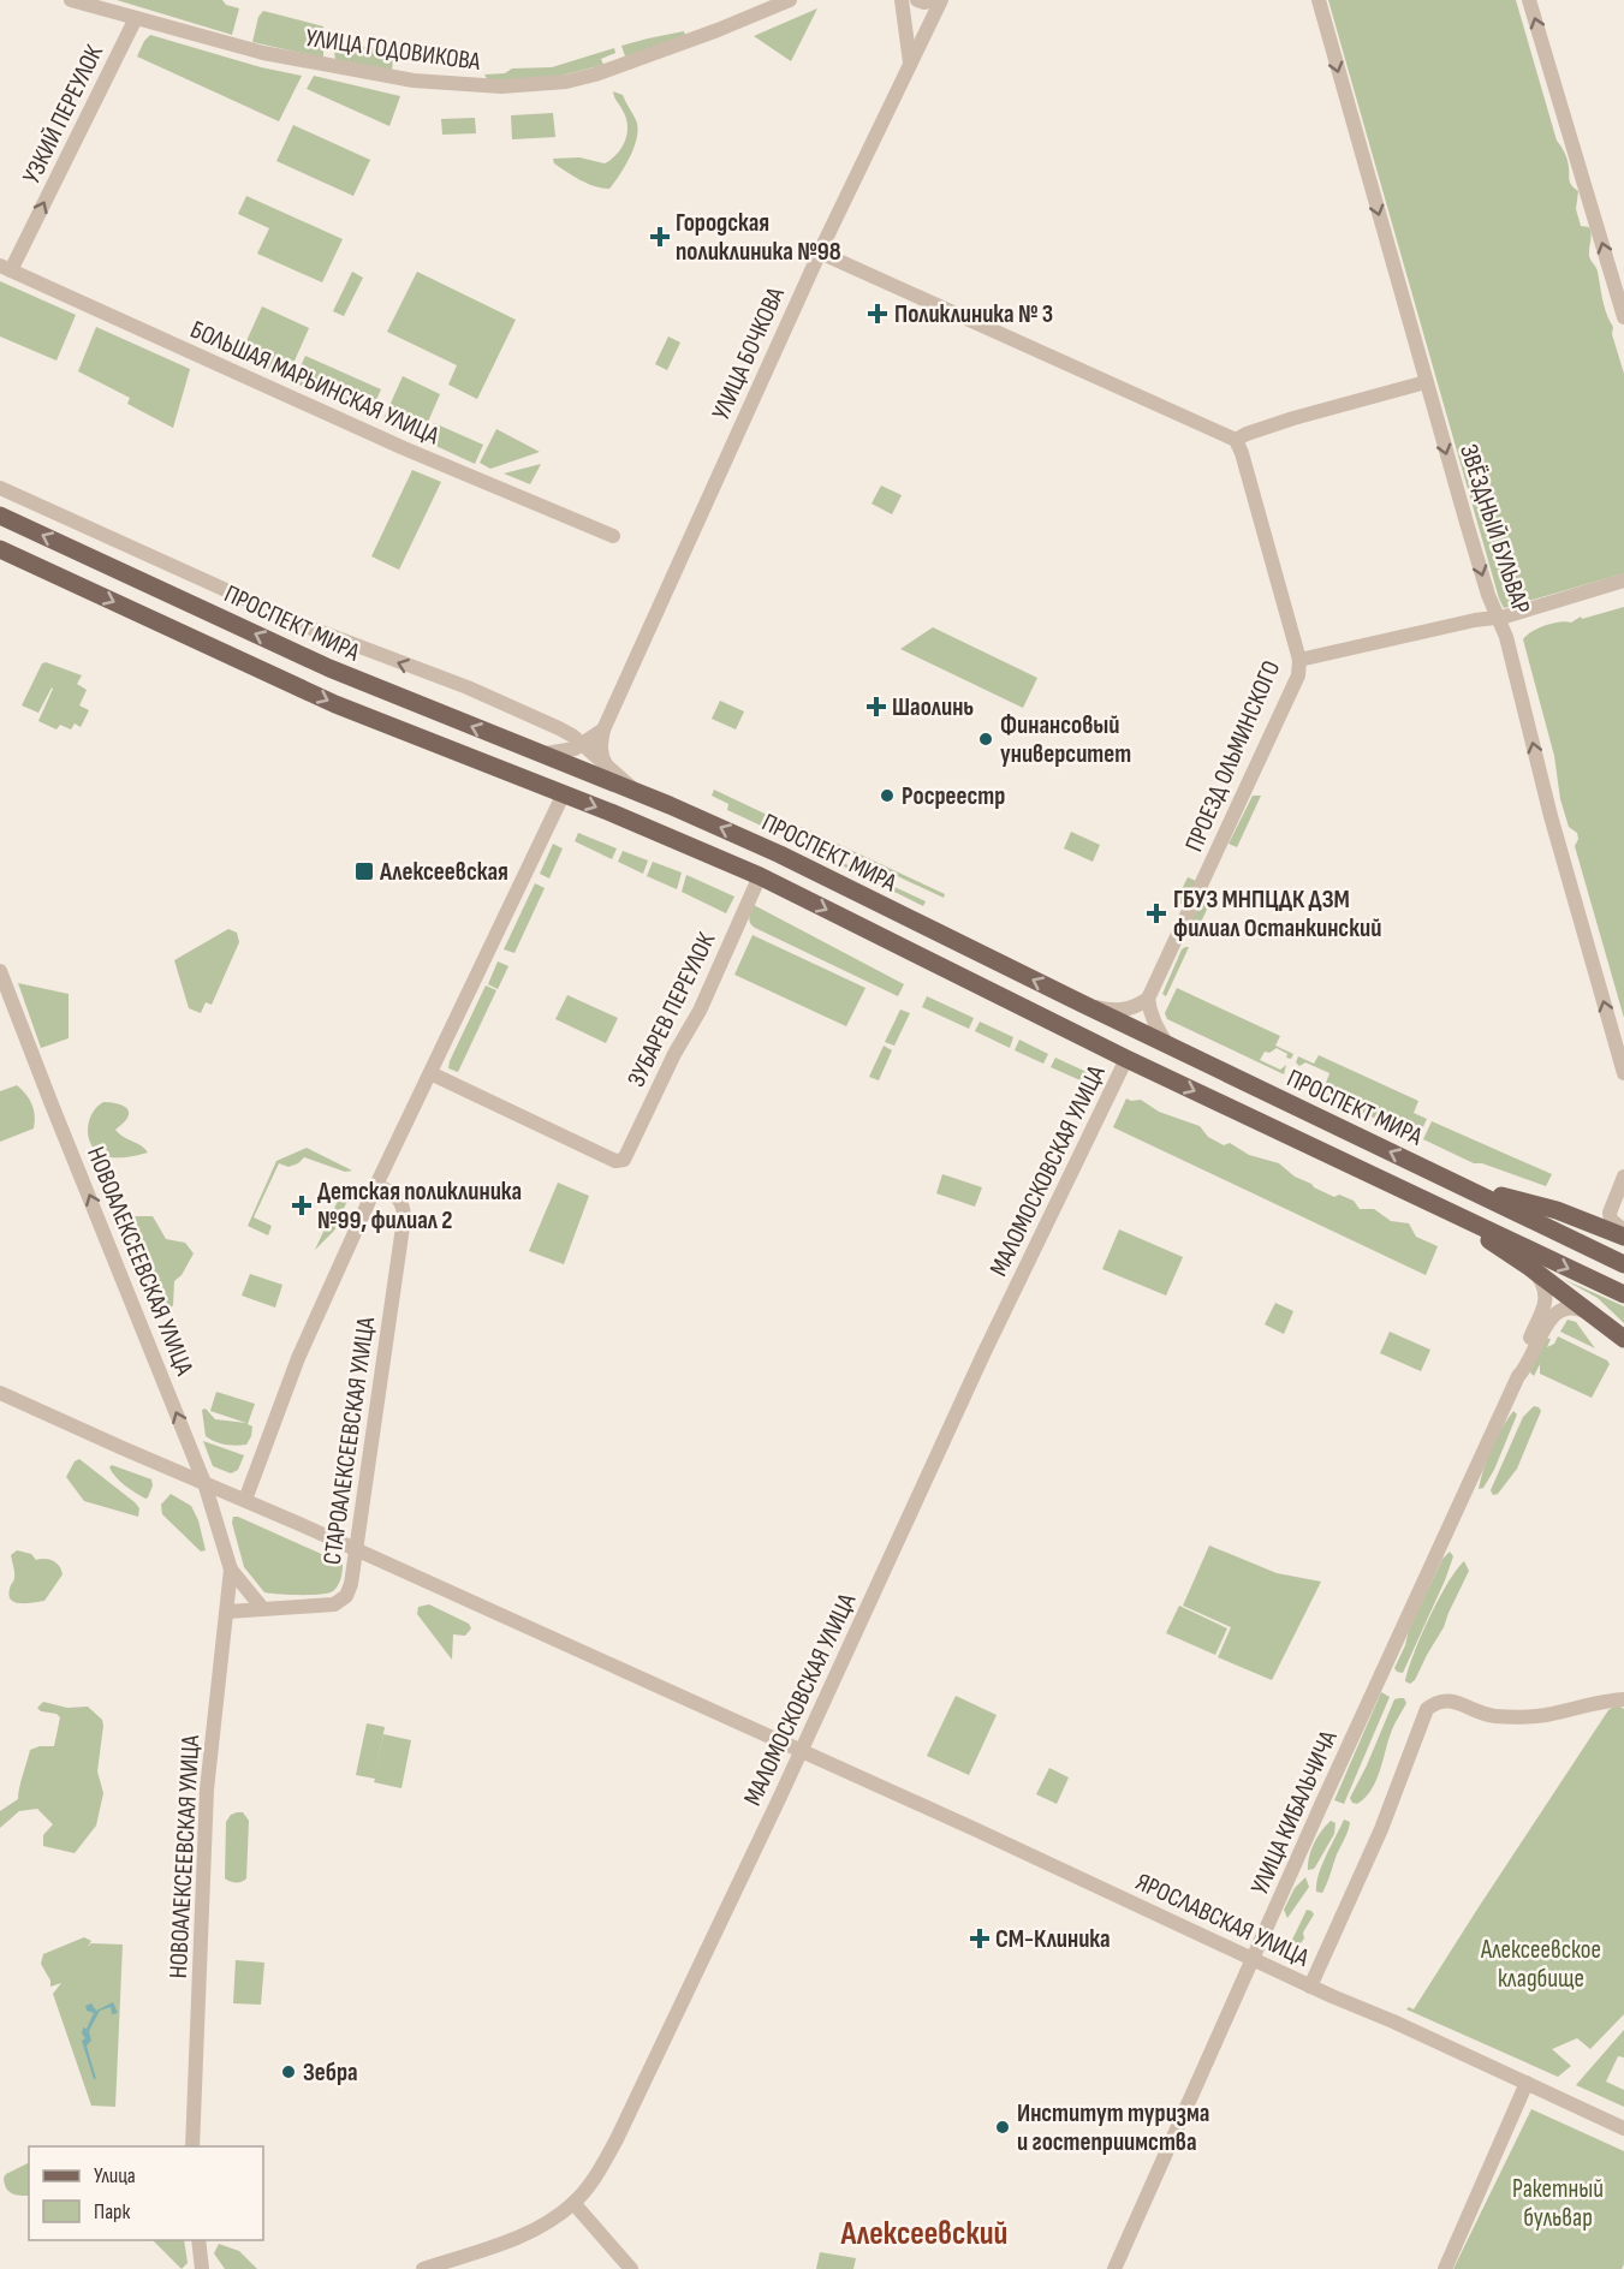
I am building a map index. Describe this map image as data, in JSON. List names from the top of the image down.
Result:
{
  "streets": {
    "main road": ["ПРОСПЕКТ МИРА"],
    "street": [
      "УЛИЦА ГОДОВИКОВА",
      "УЗКИЙ ПЕРЕУЛОК",
      "УЛИЦА БОЧКОВА",
      "БОЛЬШАЯ МАРЬИНСКАЯ УЛИЦА",
      "ЗВЁЗДНЫЙ БУЛЬВАР",
      "ПРОЕЗД ОЛЬМИНСКОГО",
      "ЗУБАРЕВ ПЕРЕУЛОК",
      "МАЛОМОСКОВСКАЯ УЛИЦА",
      "НОВОАЛЕКСЕЕВСКАЯ УЛИЦА",
      "СТАРОАЛЕКСЕЕВСКАЯ УЛИЦА",
      "УЛИЦА КИБАЛЬЧИЧА",
      "ЯРОСЛАВСКАЯ УЛИЦА"
    ]
  },
  "crossings": [
    ["УЛИЦА ГОДОВИКОВА", "УЗКИЙ ПЕРЕУЛОК"],
    ["УЗКИЙ ПЕРЕУЛОК", "БОЛЬШАЯ МАРЬИНСКАЯ УЛИЦА"],
    ["ПРОСПЕКТ МИРА", "ЗУБАРЕВ ПЕРЕУЛОК"],
    ["ПРОСПЕКТ МИРА", "МАЛОМОСКОВСКАЯ УЛИЦА"],
    ["МАЛОМОСКОВСКАЯ УЛИЦА", "ЯРОСЛАВСКАЯ УЛИЦА"],
    ["НОВОАЛЕКСЕЕВСКАЯ УЛИЦА", "СТАРОАЛЕКСЕЕВСКАЯ УЛИЦА"],
    ["НОВОАЛЕКСЕЕВСКАЯ УЛИЦА", "ЯРОСЛАВСКАЯ УЛИЦА"],
    ["СТАРОАЛЕКСЕЕВСКАЯ УЛИЦА", "ЯРОСЛАВСКАЯ УЛИЦА"],
    ["УЛИЦА КИБАЛЬЧИЧА", "ЯРОСЛАВСКАЯ УЛИЦА"]
  ],
  "one_way": ["УЗКИЙ ПЕРЕУЛОК", "НОВОАЛЕКСЕЕВСКАЯ УЛИЦА"],
  "districts": ["Алексеевский"],
  "parks": ["Алексеевское кладбище", "Ракетный бульвар"],
  "places": {
    "health": [
      "Городская поликлиника №98",
      "Поликлиника № 3",
      "Шаолинь",
      "ГБУЗ МНПЦДК ДЗМ филиал Останкинский",
      "Детская поликлиника №99, филиал 2",
      "СМ-Клиника"
    ],
    "other": [
      "Финансовый университет",
      "Росреестр",
      "Зебра",
      "Институт туризма и гостеприимства"
    ],
    "transit": ["Алексеевская"]
  },
  "legend": ["Улица", "Парк"]
}
